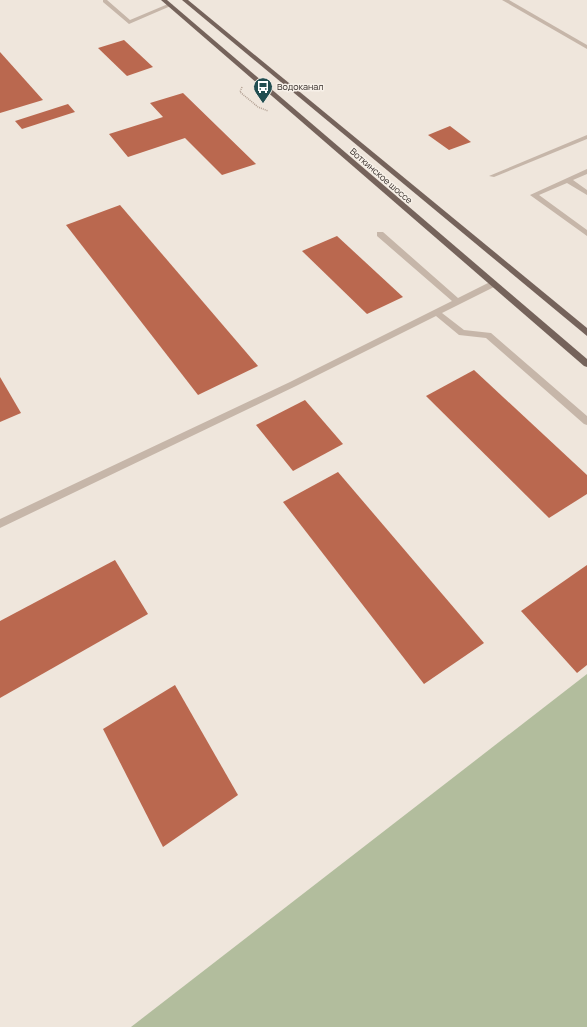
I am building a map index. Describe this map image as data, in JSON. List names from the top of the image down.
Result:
{
  "streets": {
    "main road": ["Воткинское шоссе"]
  },
  "places": {
    "bus stop": ["Водоканал"]
  }
}
